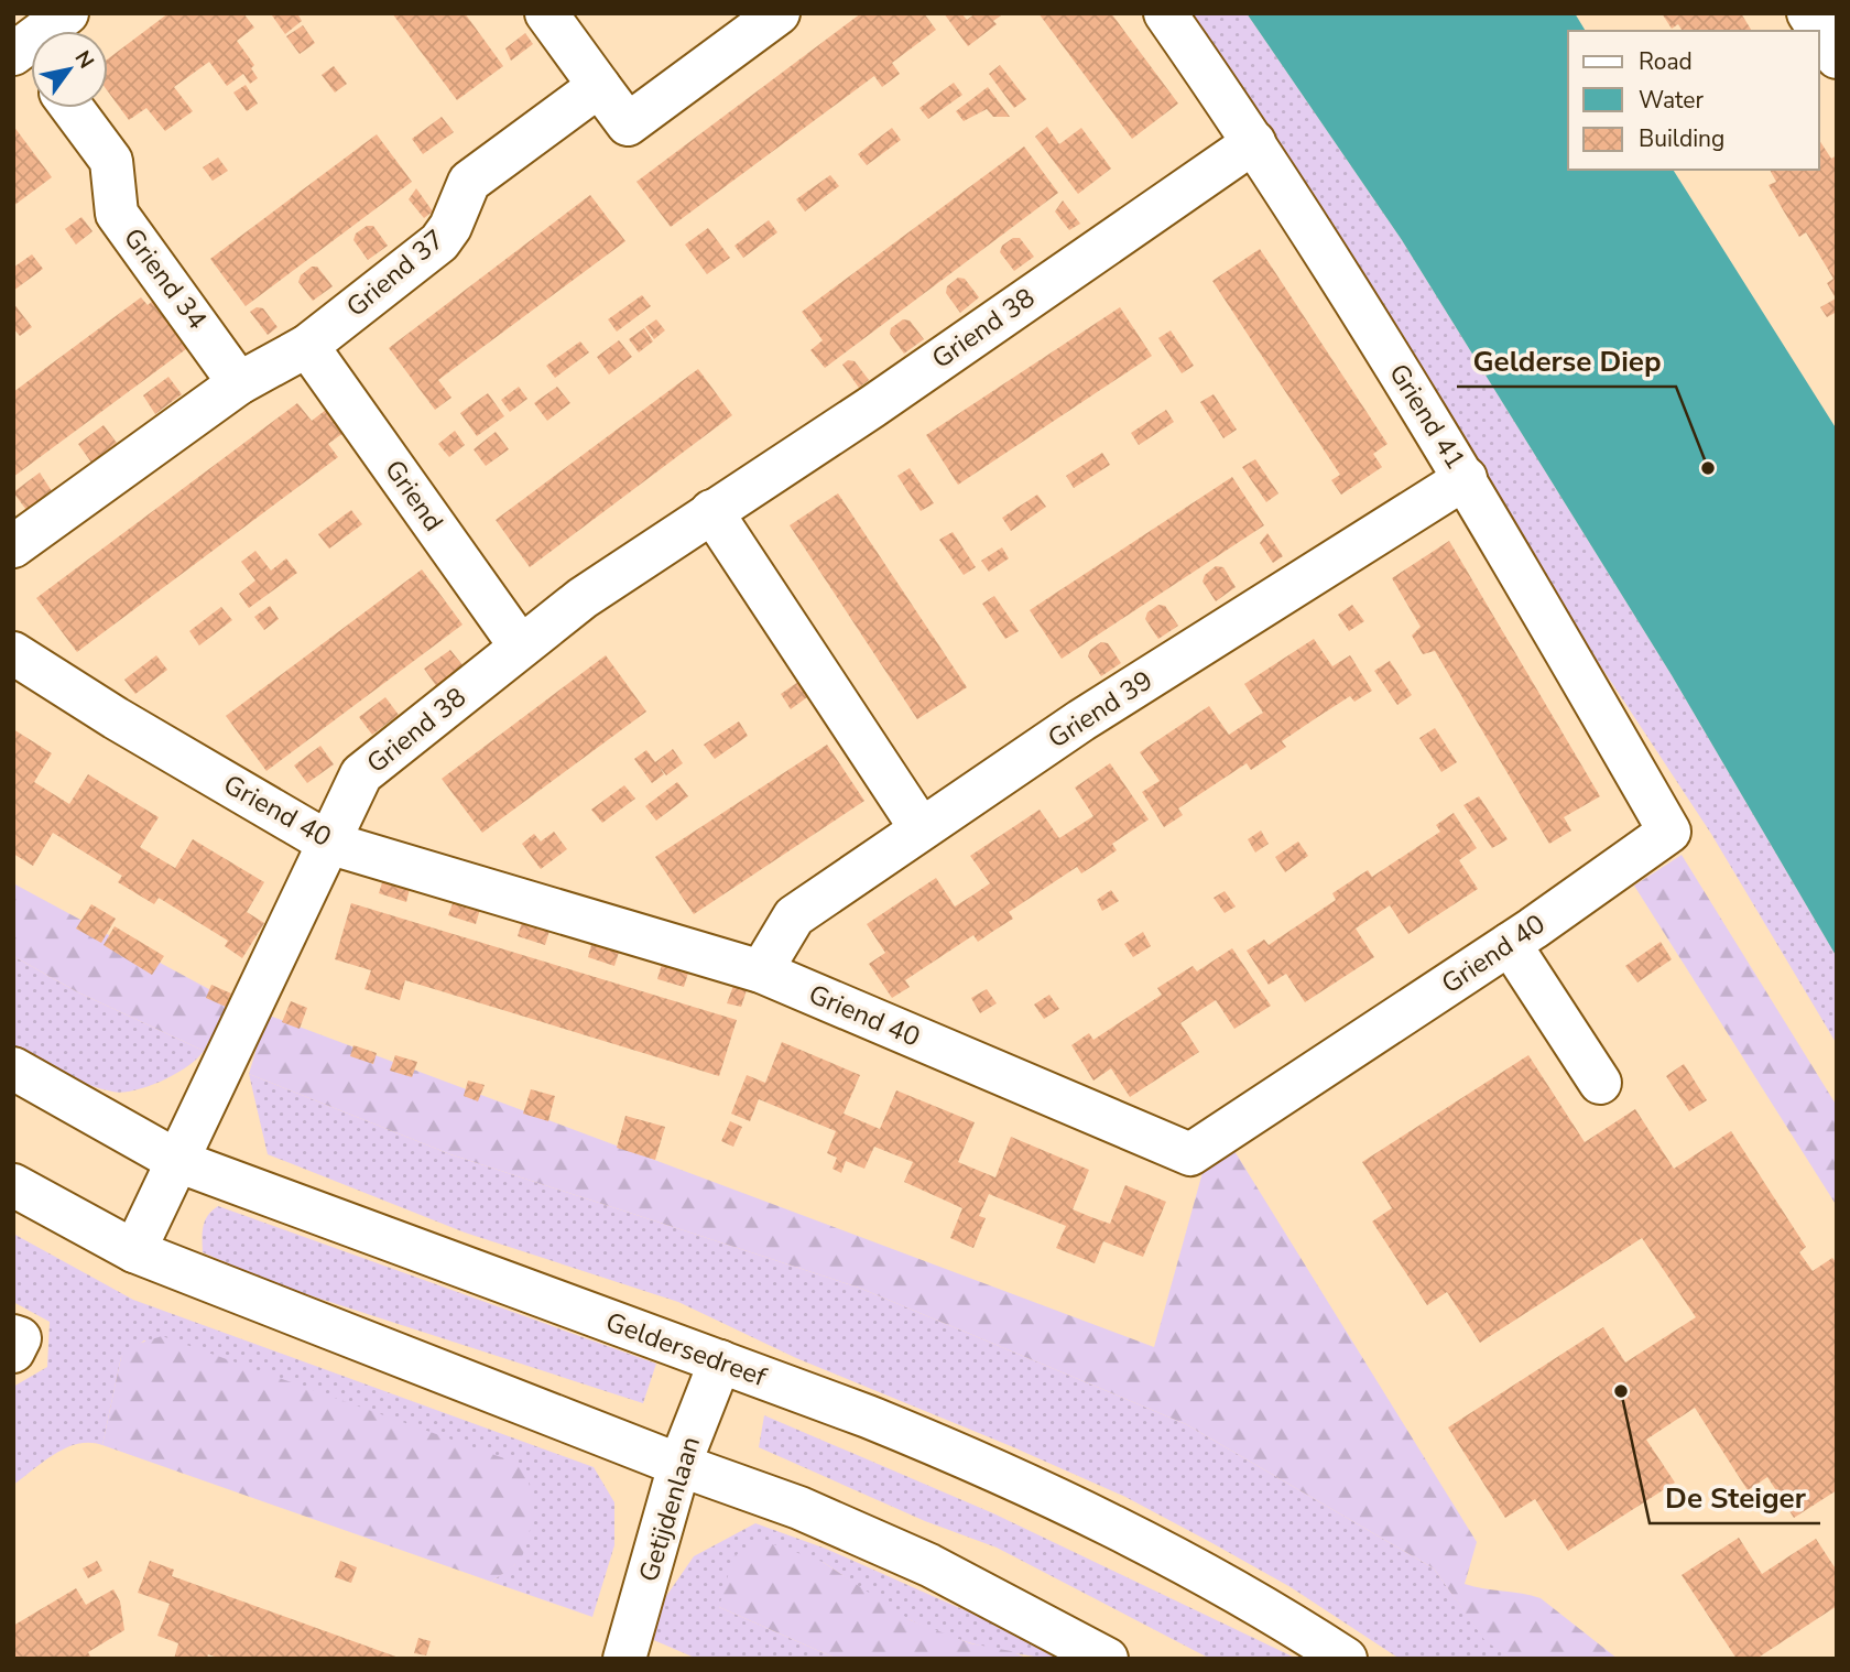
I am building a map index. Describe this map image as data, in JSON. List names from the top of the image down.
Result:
{
  "streets": {
    "street": [
      "Griend 37",
      "Griend 34",
      "Griend 38",
      "Griend 41",
      "Griend",
      "Griend 39",
      "Griend 40",
      "Geldersedreef",
      "Getijdenlaan"
    ]
  },
  "crossings": [
    ["Griend 37", "Griend 34"],
    ["Griend 37", "Griend"],
    ["Griend 38", "Griend 41"],
    ["Griend 38", "Griend"],
    ["Griend 38", "Griend 40"],
    ["Griend 38", "Geldersedreef"],
    ["Griend 41", "Griend 39"],
    ["Griend 41", "Griend 40"],
    ["Griend 39", "Griend 40"],
    ["Geldersedreef", "Getijdenlaan"]
  ],
  "places": ["Gelderse Diep", "De Steiger"],
  "legend": ["Road", "Water", "Building"],
  "north": "top right"
}
